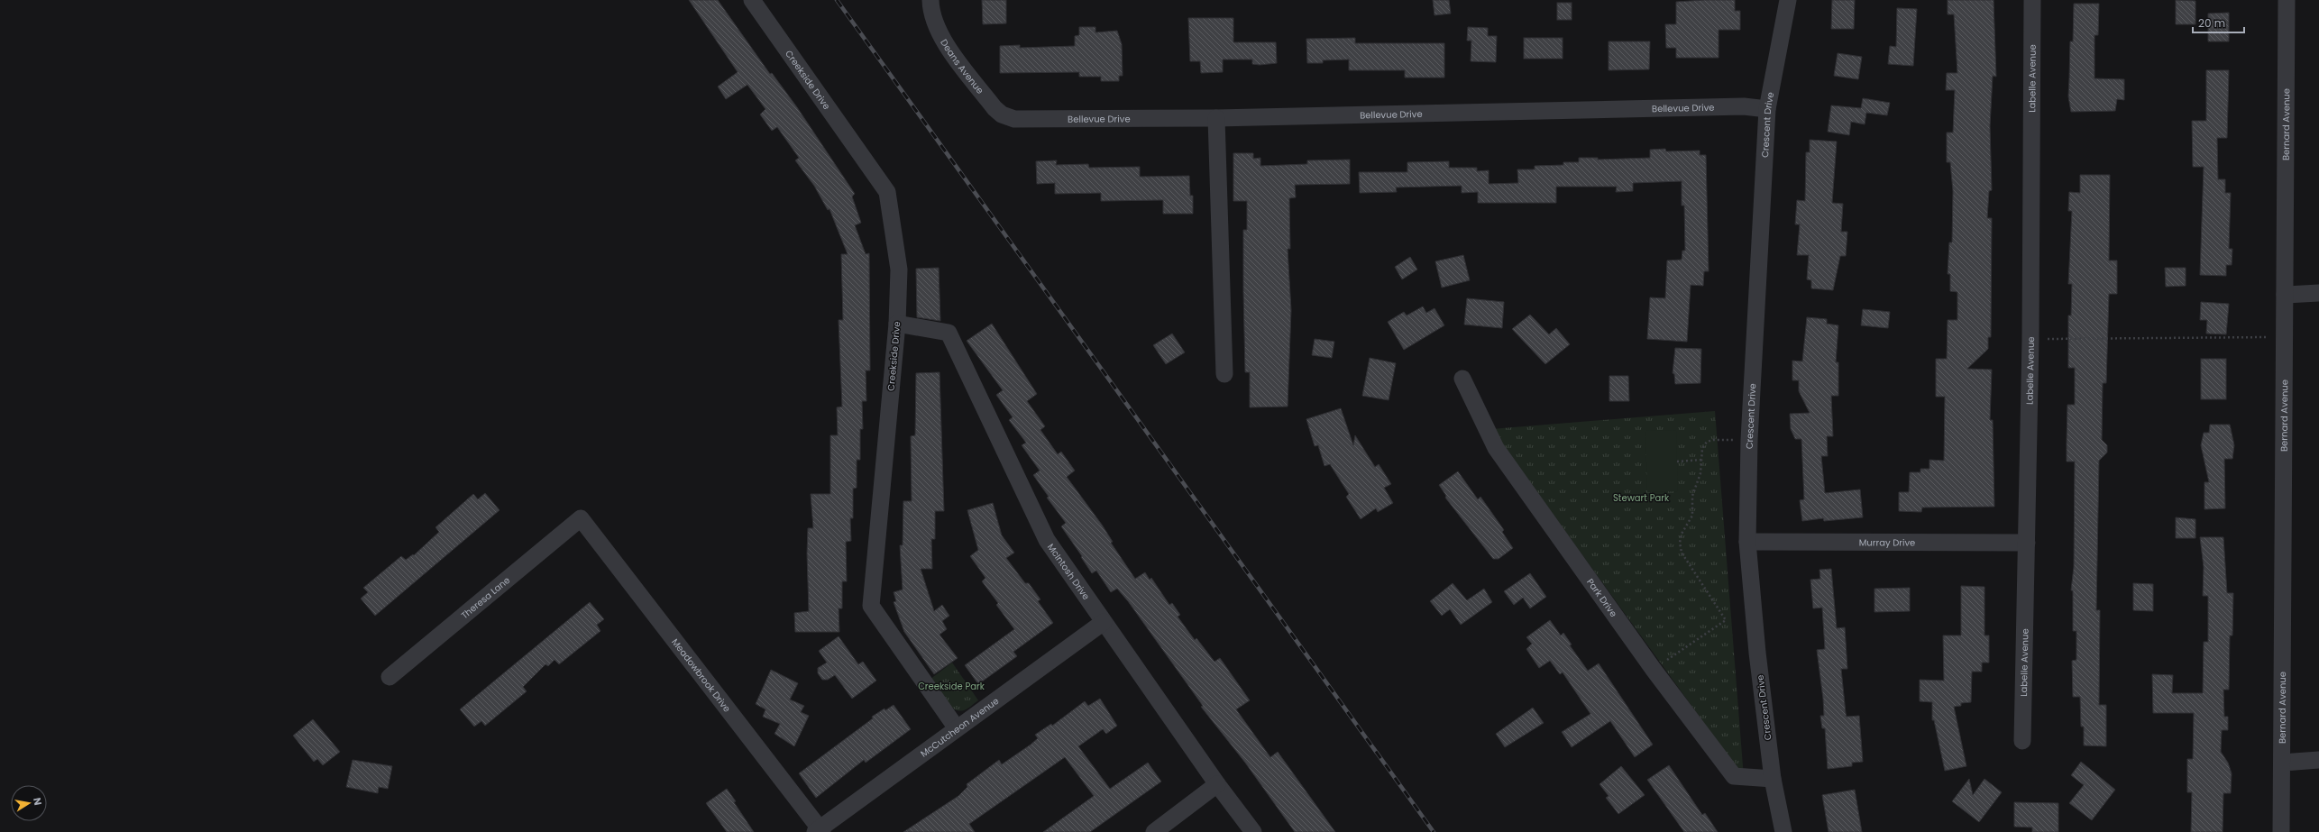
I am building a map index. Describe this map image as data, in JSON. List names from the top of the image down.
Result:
{
  "streets": {
    "street": [
      "Deans Avenue",
      "Labelle Avenue",
      "Creekside Drive",
      "Bellevue Drive",
      "Crescent Drive",
      "Bernard Avenue",
      "Murray Drive",
      "McIntosh Drive",
      "Theresa Lane",
      "Park Drive",
      "Meadowbrook Drive",
      "McCutcheon Avenue"
    ]
  },
  "crossings": [
    ["Deans Avenue", "Bellevue Drive"],
    ["Labelle Avenue", "Murray Drive"],
    ["Creekside Drive", "McIntosh Drive"],
    ["Creekside Drive", "McCutcheon Avenue"],
    ["Bellevue Drive", "Crescent Drive"],
    ["Crescent Drive", "Murray Drive"],
    ["Crescent Drive", "Park Drive"],
    ["McIntosh Drive", "McCutcheon Avenue"],
    ["Theresa Lane", "Meadowbrook Drive"],
    ["Meadowbrook Drive", "McCutcheon Avenue"]
  ],
  "parks": ["Stewart Park", "Creekside Park"],
  "scale_bar": "20 m",
  "north": "right"
}
